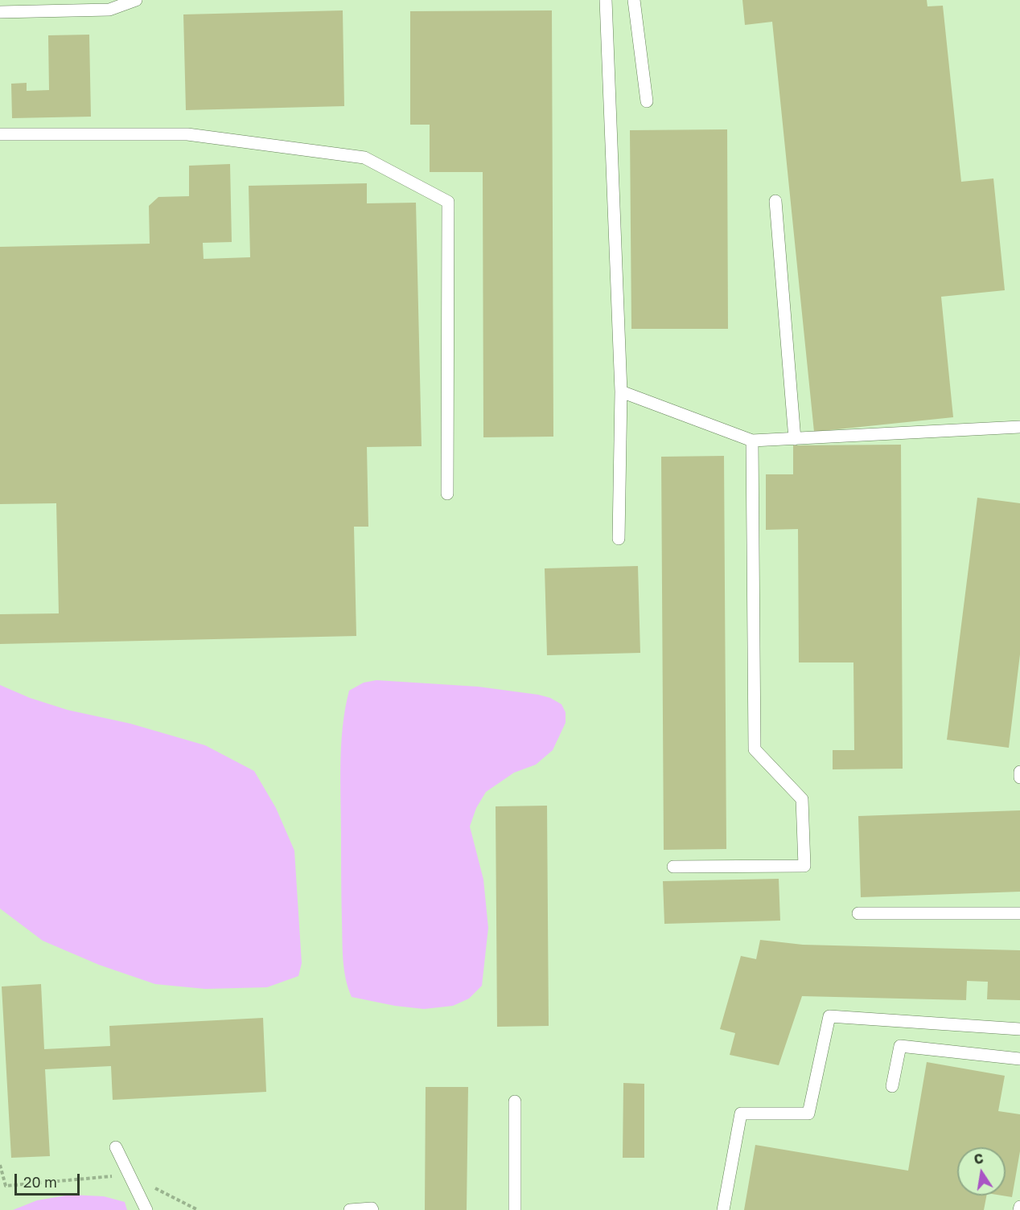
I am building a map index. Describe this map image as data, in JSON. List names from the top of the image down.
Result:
{
  "scale_bar": "20 m",
  "north": "top"
}
